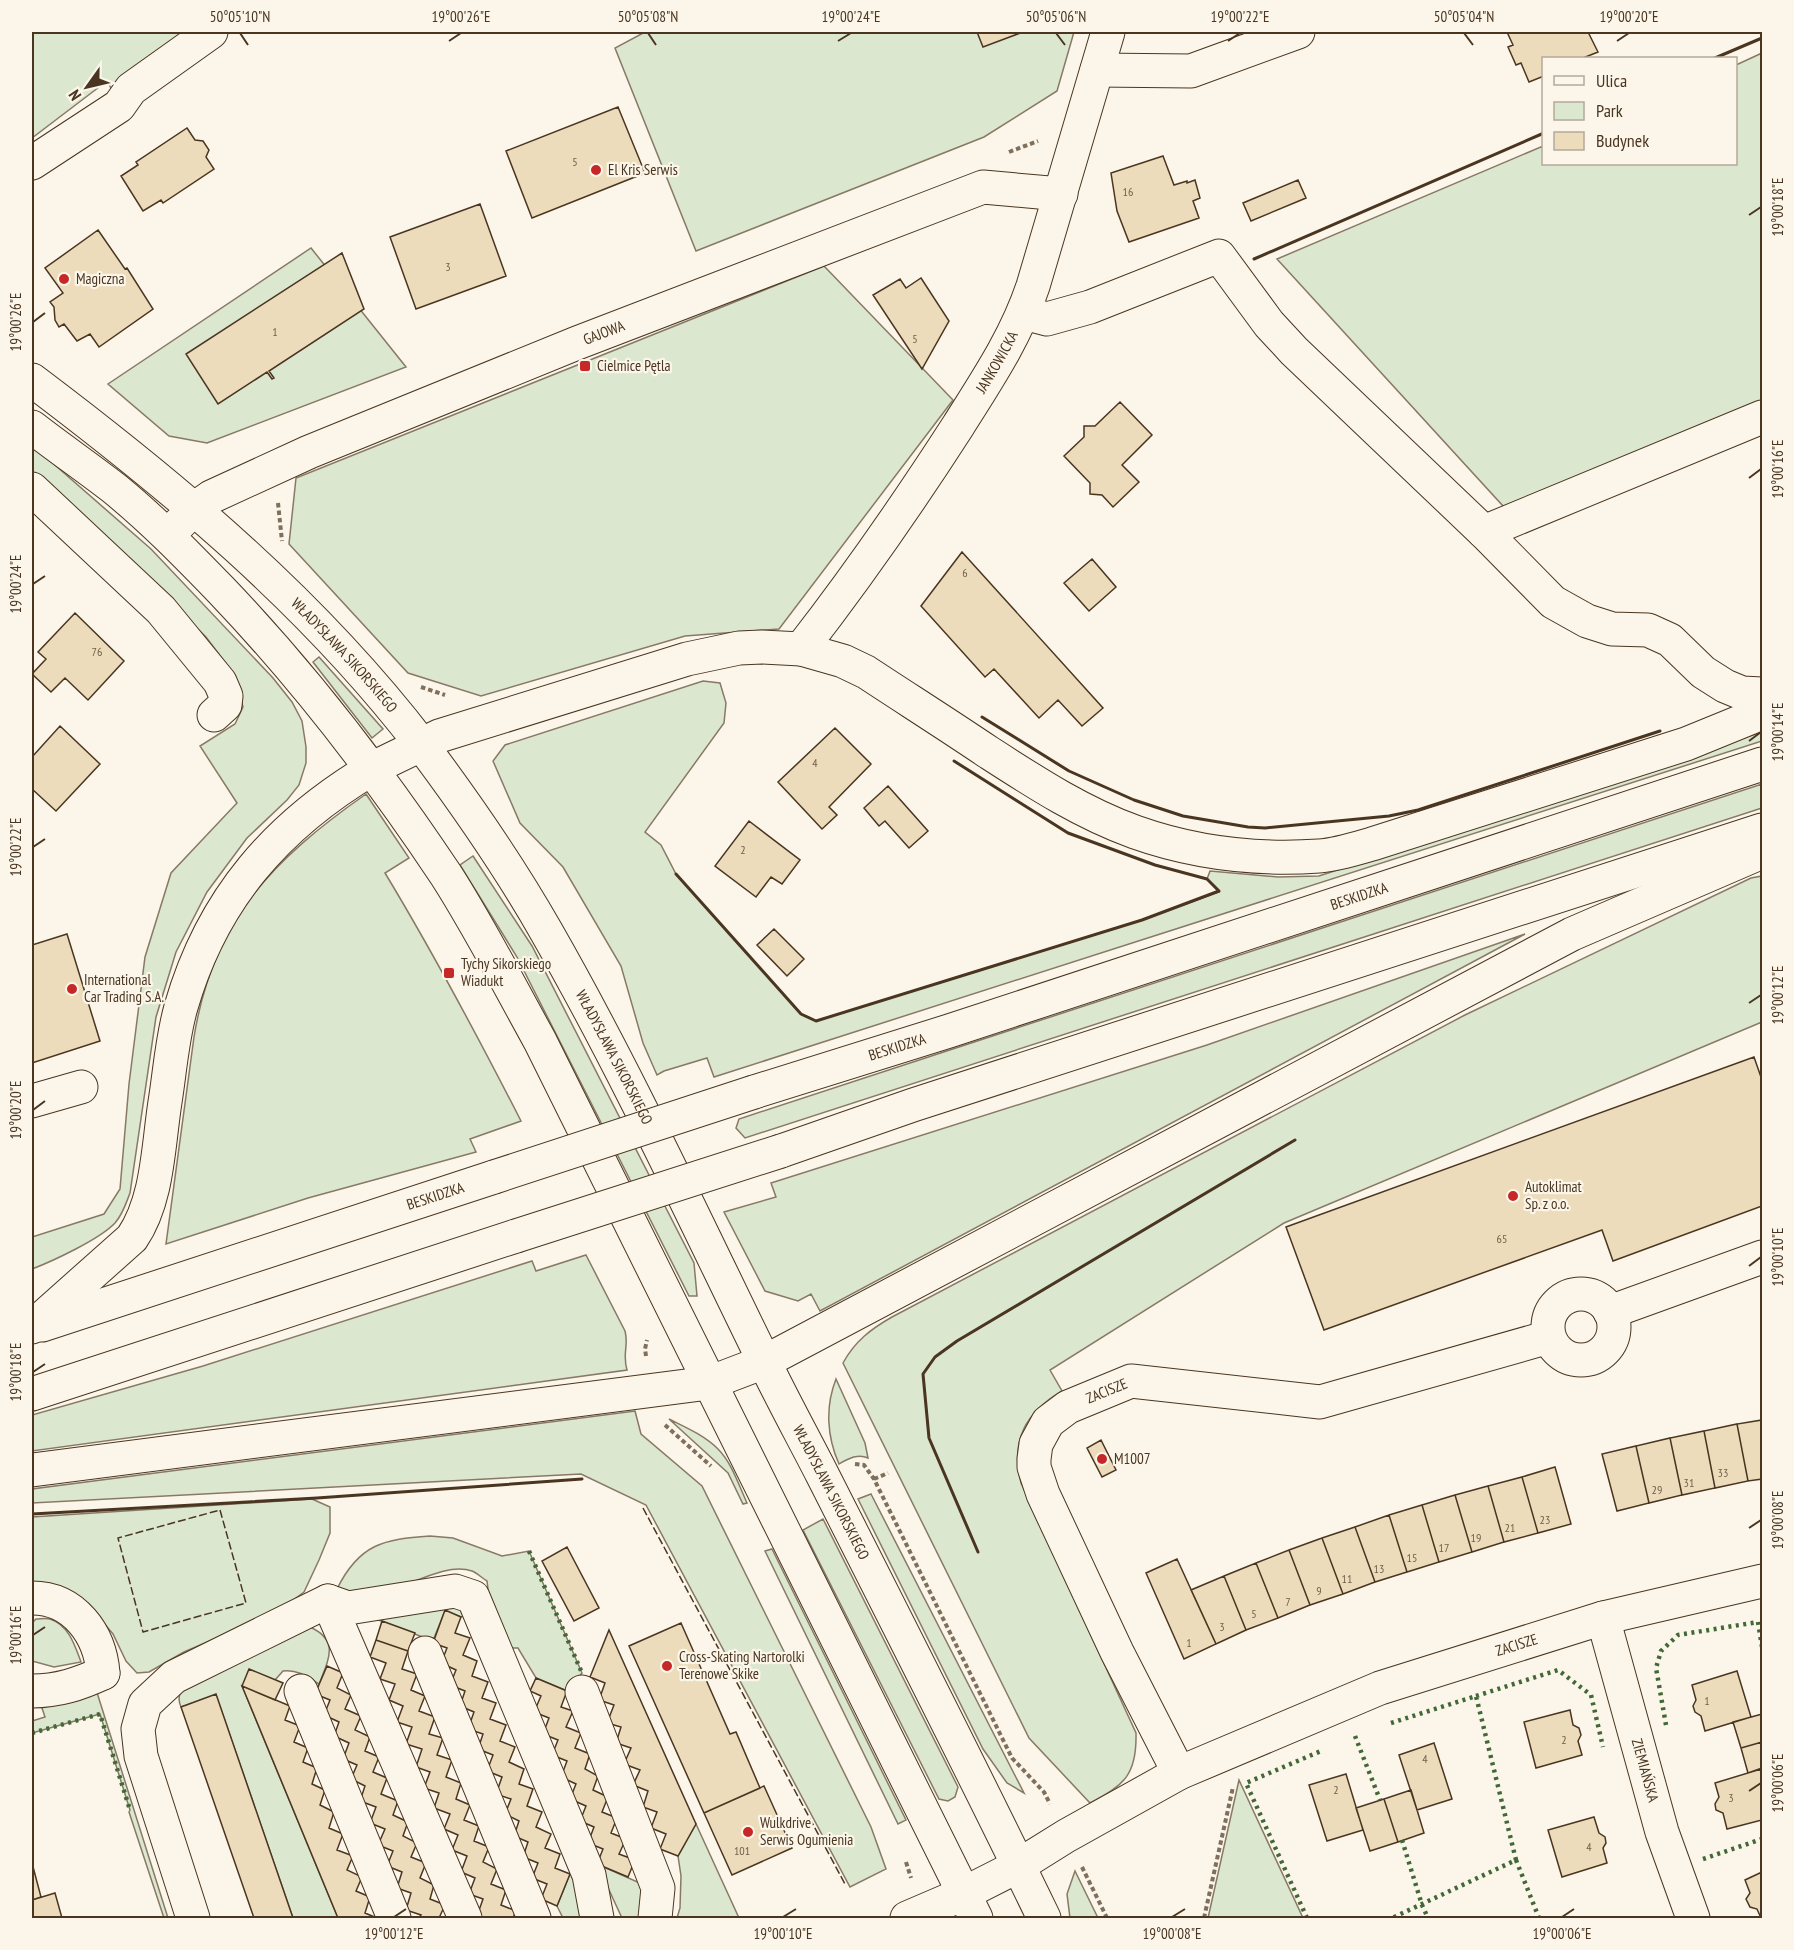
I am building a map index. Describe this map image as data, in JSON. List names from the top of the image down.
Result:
{
  "streets": {
    "street": [
      "GAJOWA",
      "JANKOWICKA",
      "WŁADYSŁAWA SIKORSKIEGO",
      "BESKIDZKA",
      "ZACISZE",
      "ZIEMIAŃSKA"
    ]
  },
  "crossings": [
    ["GAJOWA", "JANKOWICKA"],
    ["GAJOWA", "WŁADYSŁAWA SIKORSKIEGO"],
    ["WŁADYSŁAWA SIKORSKIEGO", "ZACISZE"],
    ["ZACISZE", "ZIEMIAŃSKA"]
  ],
  "places": {
    "other": [
      "El Kris Serwis",
      "Magiczna",
      "International Car Trading S.A.",
      "Autoklimat Sp. z o.o.",
      "M1007",
      "Cross-Skating Nartorolki Terenowe Skike",
      "Wulkdrive Serwis Ogumienia"
    ],
    "transit": ["Cielmice Pętla", "Tychy Sikorskiego Wiadukt"]
  },
  "house_numbers": [
    "5",
    "16",
    "3",
    "1",
    "5",
    "6",
    "76",
    "4",
    "2",
    "65",
    "33",
    "31",
    "29",
    "23",
    "21",
    "19",
    "17",
    "15",
    "13",
    "11",
    "9",
    "7",
    "5",
    "3",
    "1",
    "1",
    "2",
    "4",
    "2",
    "3",
    "4",
    "101"
  ],
  "legend": ["Ulica", "Park", "Budynek"],
  "north": "bottom left",
  "coordinates": [
    "50°05'10\"N",
    "19°00'26\"E",
    "50°05'08\"N",
    "19°00'24\"E",
    "50°05'06\"N",
    "19°00'22\"E",
    "50°05'04\"N",
    "19°00'20\"E",
    "19°00'18\"E",
    "19°00'16\"E",
    "19°00'14\"E",
    "19°00'12\"E",
    "19°00'10\"E",
    "19°00'08\"E",
    "19°00'06\"E"
  ]
}
